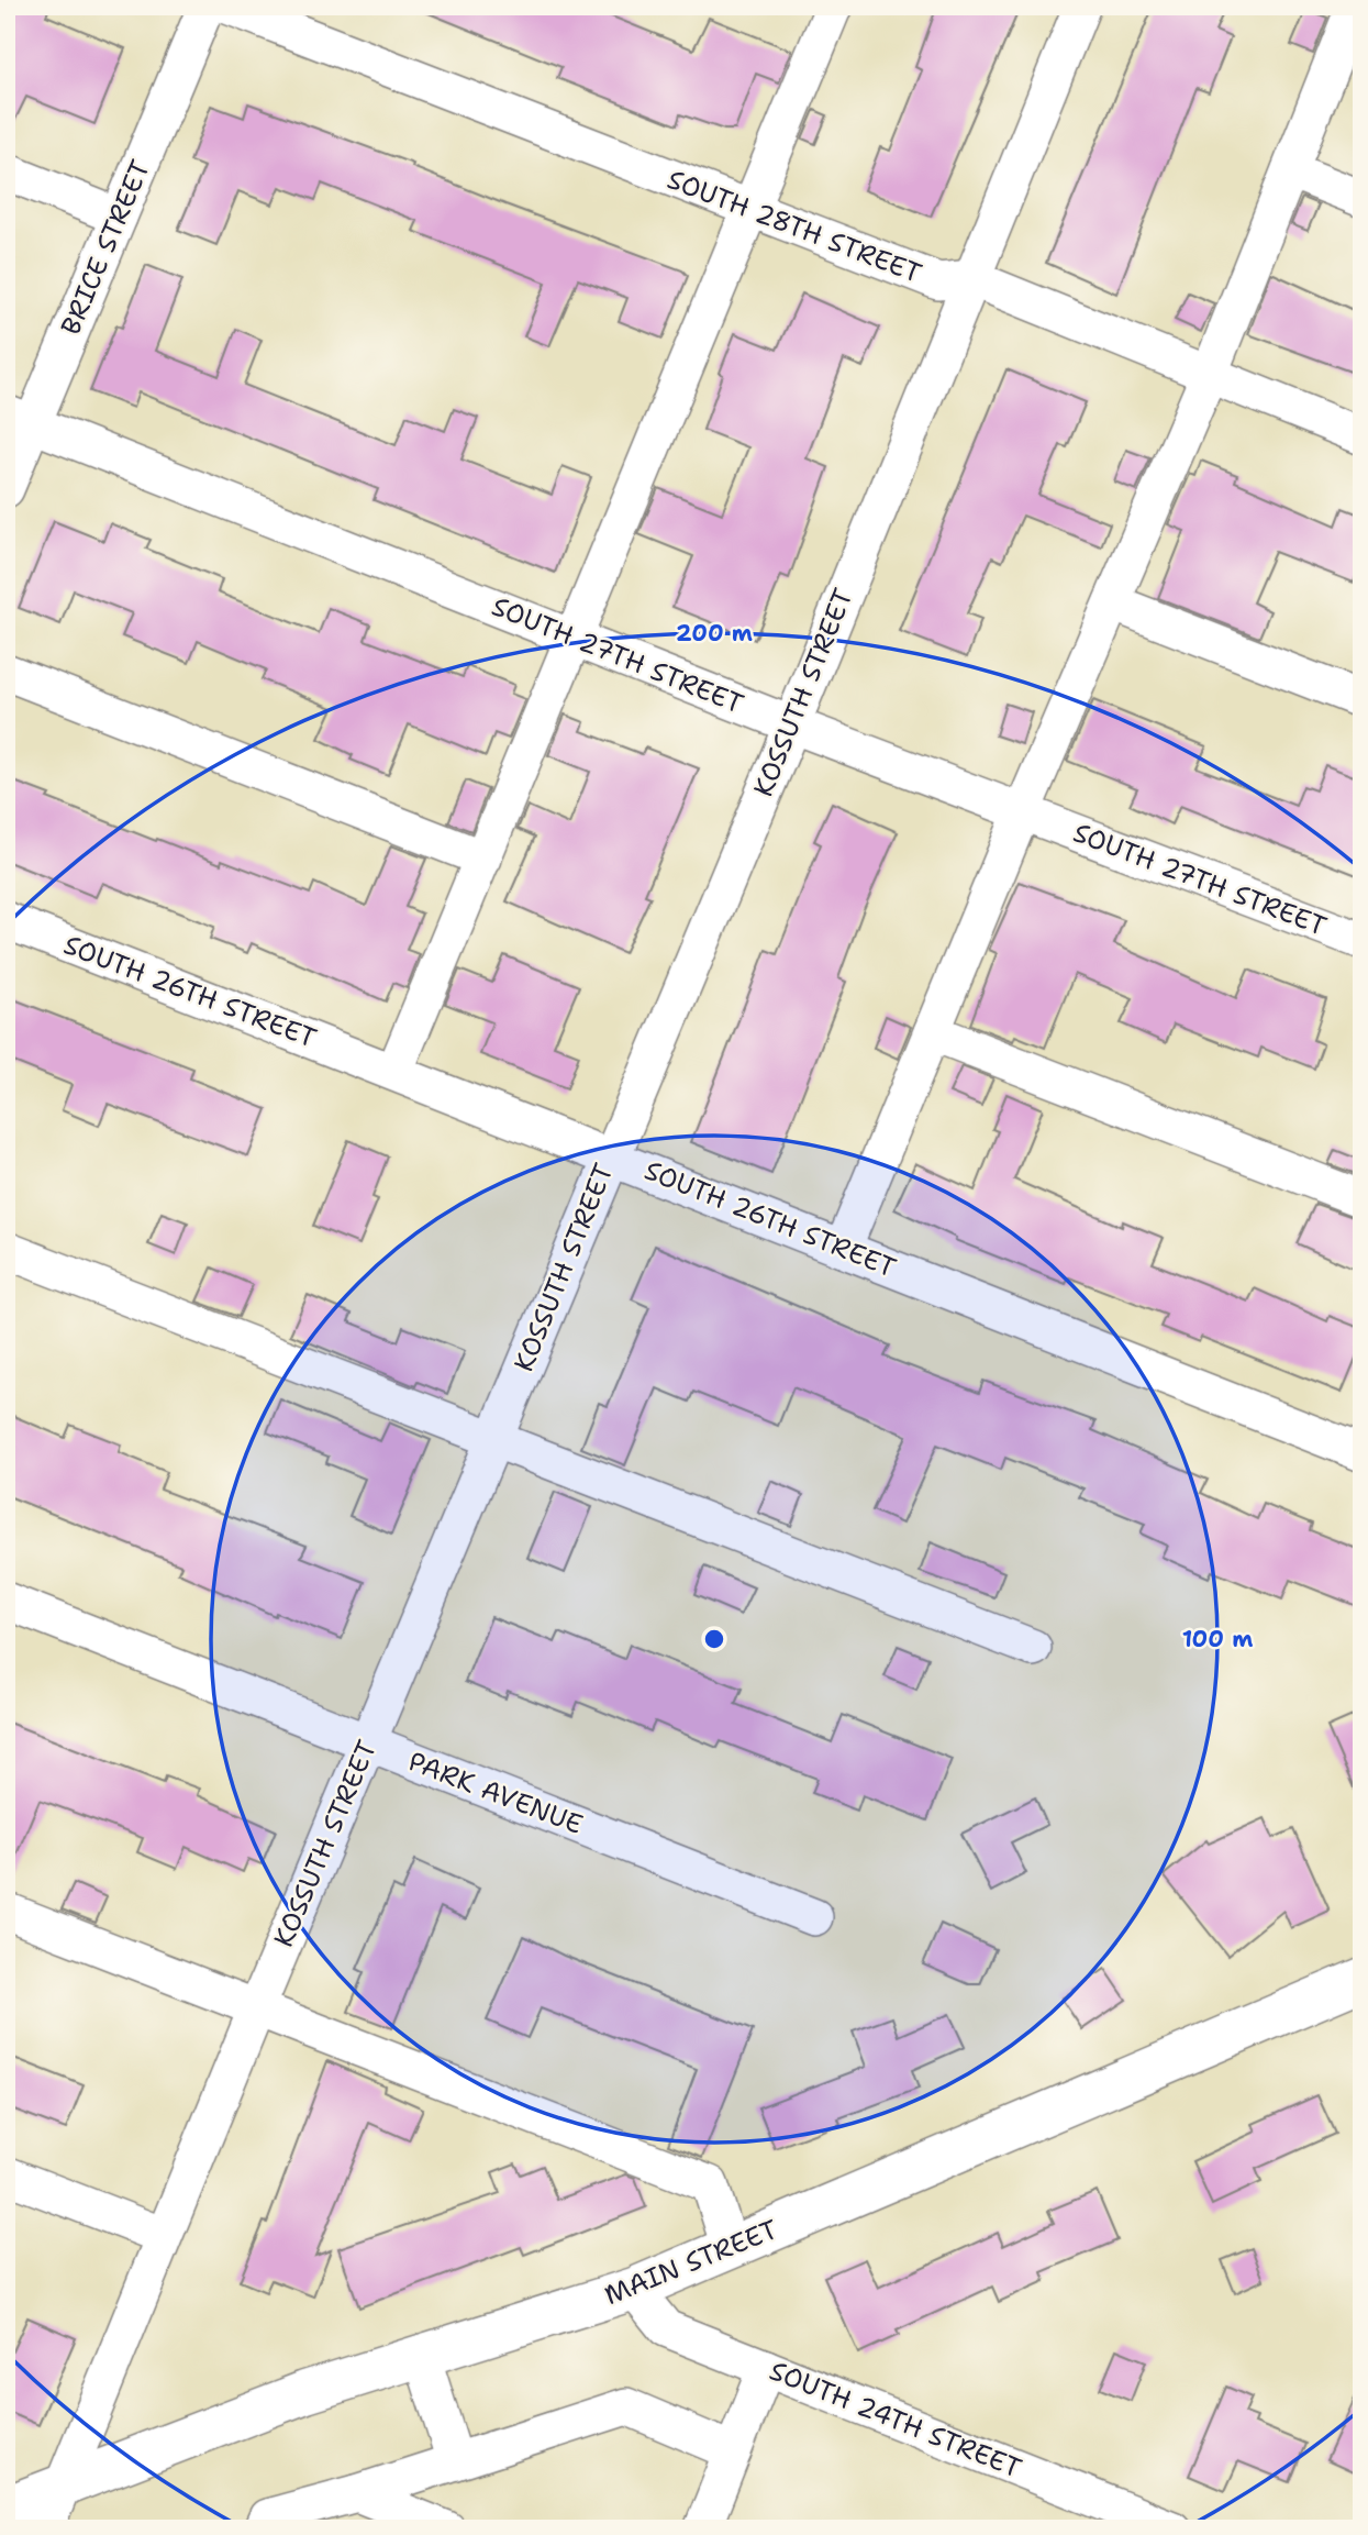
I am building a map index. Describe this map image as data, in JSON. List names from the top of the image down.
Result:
{
  "streets": {
    "main road": ["MAIN STREET"],
    "street": [
      "SOUTH 28TH STREET",
      "BRICE STREET",
      "SOUTH 27TH STREET",
      "KOSSUTH STREET",
      "SOUTH 26TH STREET",
      "PARK AVENUE",
      "SOUTH 24TH STREET"
    ]
  },
  "crossings": [
    ["SOUTH 28TH STREET", "KOSSUTH STREET"],
    ["BRICE STREET", "SOUTH 27TH STREET"],
    ["SOUTH 27TH STREET", "KOSSUTH STREET"],
    ["KOSSUTH STREET", "SOUTH 26TH STREET"],
    ["KOSSUTH STREET", "PARK AVENUE"],
    ["KOSSUTH STREET", "MAIN STREET"],
    ["MAIN STREET", "SOUTH 24TH STREET"]
  ],
  "rings": ["200 m", "100 m"]
}
